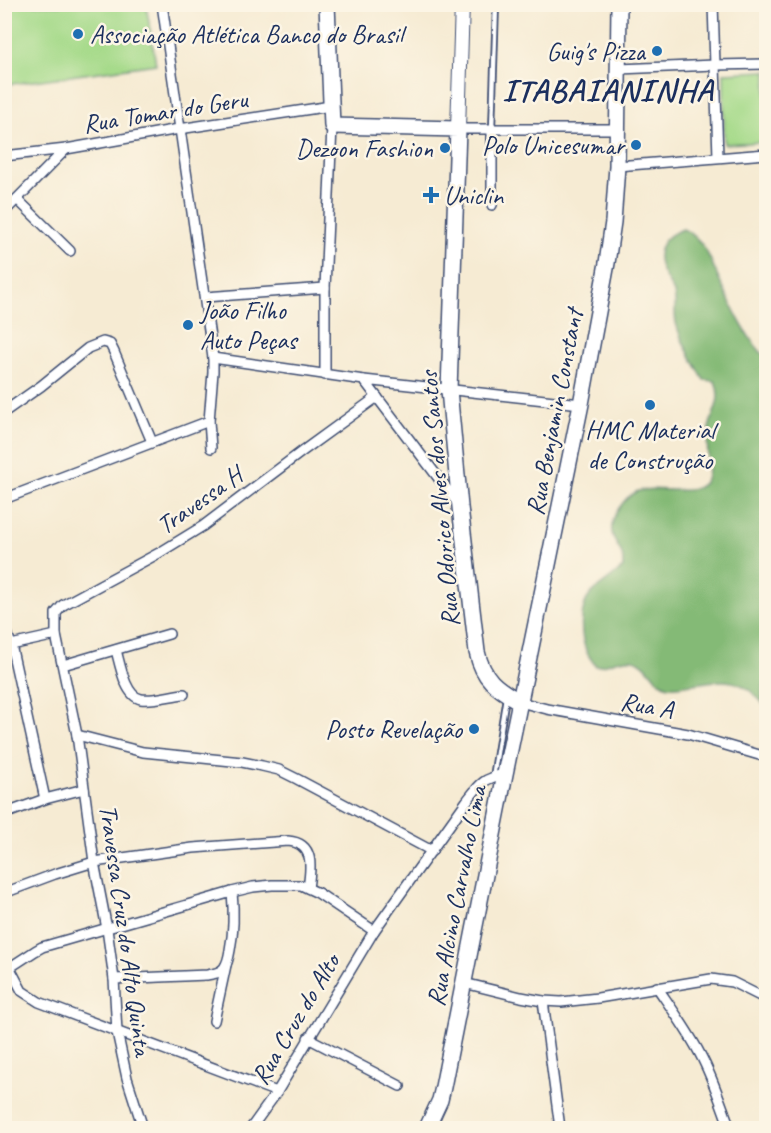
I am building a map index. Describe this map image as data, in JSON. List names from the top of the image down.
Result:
{
  "streets": {
    "main road": ["Rua Benjamin Constant", "Rua Odorico Alves dos Santos", "Rua Alcino Carvalho Lima"],
    "street": [
      "Rua Tomar do Geru",
      "Travessa H",
      "Rua A",
      "Travessa Cruz do Alto Quinta",
      "Rua Cruz do Alto"
    ]
  },
  "crossings": [
    ["Rua Benjamin Constant", "Rua Odorico Alves dos Santos"],
    ["Rua Benjamin Constant", "Rua A"],
    ["Rua Benjamin Constant", "Rua Alcino Carvalho Lima"],
    ["Rua Odorico Alves dos Santos", "Rua A"],
    ["Rua Odorico Alves dos Santos", "Rua Alcino Carvalho Lima"],
    ["Travessa H", "Travessa Cruz do Alto Quinta"],
    ["Rua A", "Rua Alcino Carvalho Lima"],
    ["Rua Alcino Carvalho Lima", "Rua Cruz do Alto"]
  ],
  "districts": ["ITABAIANINHA"],
  "places": {
    "other": [
      "Associação Atlética Banco do Brasil",
      "Guig's Pizza",
      "Polo Unicesumar",
      "Dezoon Fashion",
      "João Filho Auto Peças",
      "HMC Material de Construção",
      "Posto Revelação"
    ],
    "health": ["Uniclin"]
  }
}
